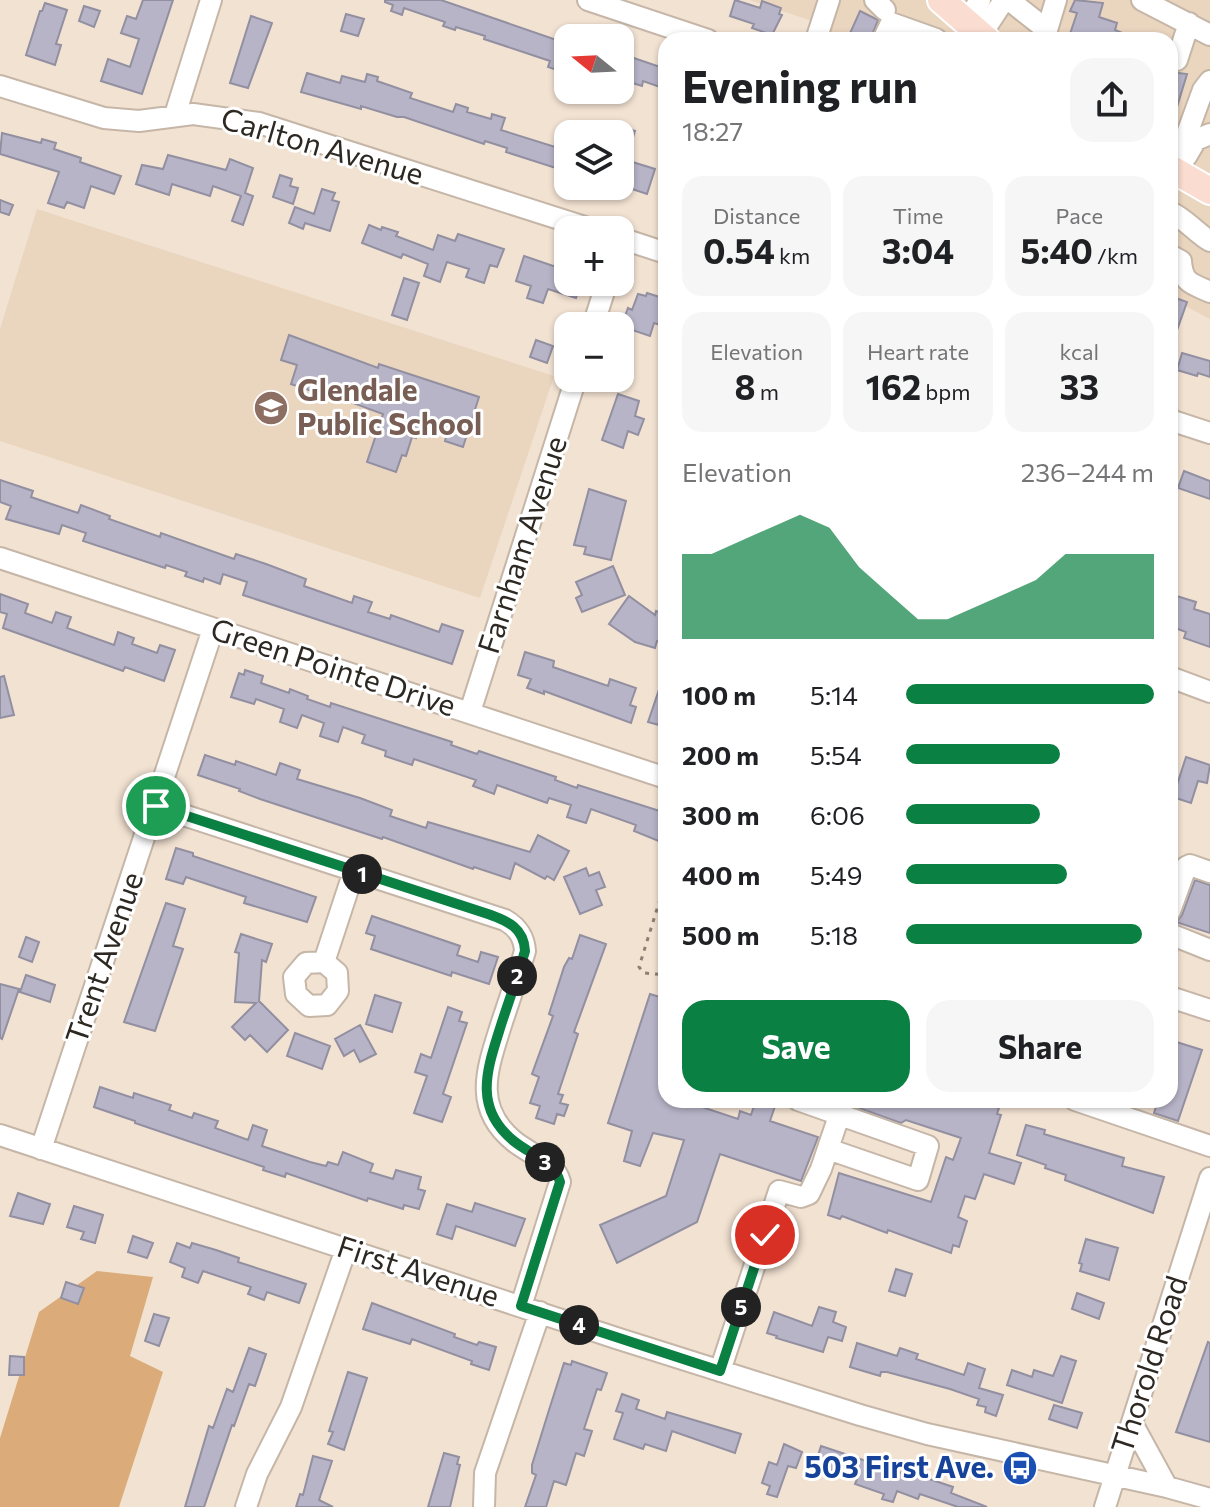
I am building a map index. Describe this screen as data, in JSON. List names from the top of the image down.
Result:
{
  "streets": {
    "street": [
      "Carlton Avenue",
      "Farnham Avenue",
      "Green Pointe Drive",
      "Trent Avenue",
      "First Avenue",
      "Thorold Road"
    ]
  },
  "crossings": [
    ["Farnham Avenue", "Green Pointe Drive"],
    ["Green Pointe Drive", "Trent Avenue"],
    ["Trent Avenue", "First Avenue"],
    ["First Avenue", "Thorold Road"]
  ],
  "places": {
    "school or university": ["Glendale Public School"],
    "bus stop": ["503 First Ave."]
  },
  "north": "left",
  "page": {
    "map_buttons": ["+", "−"],
    "heading": ["Evening run", "18:27"],
    "stats": [
      ["Distance", "0.54 km"],
      ["Time", "3:04"],
      ["Pace", "5:40 /km"],
      ["Elevation", "8 m"],
      ["Heart rate", "162 bpm"],
      ["kcal", "33"]
    ],
    "chart": ["Elevation", "236–244 m"],
    "list": [
      {
        "name": "100 m",
        "note": "5:14"
      },
      {
        "name": "200 m",
        "note": "5:54"
      },
      {
        "name": "300 m",
        "note": "6:06"
      },
      {
        "name": "400 m",
        "note": "5:49"
      },
      {
        "name": "500 m",
        "note": "5:18"
      }
    ],
    "pins": [
      "1",
      "2",
      "3",
      "5",
      "4"
    ],
    "buttons": ["Save", "Share"]
  }
}
